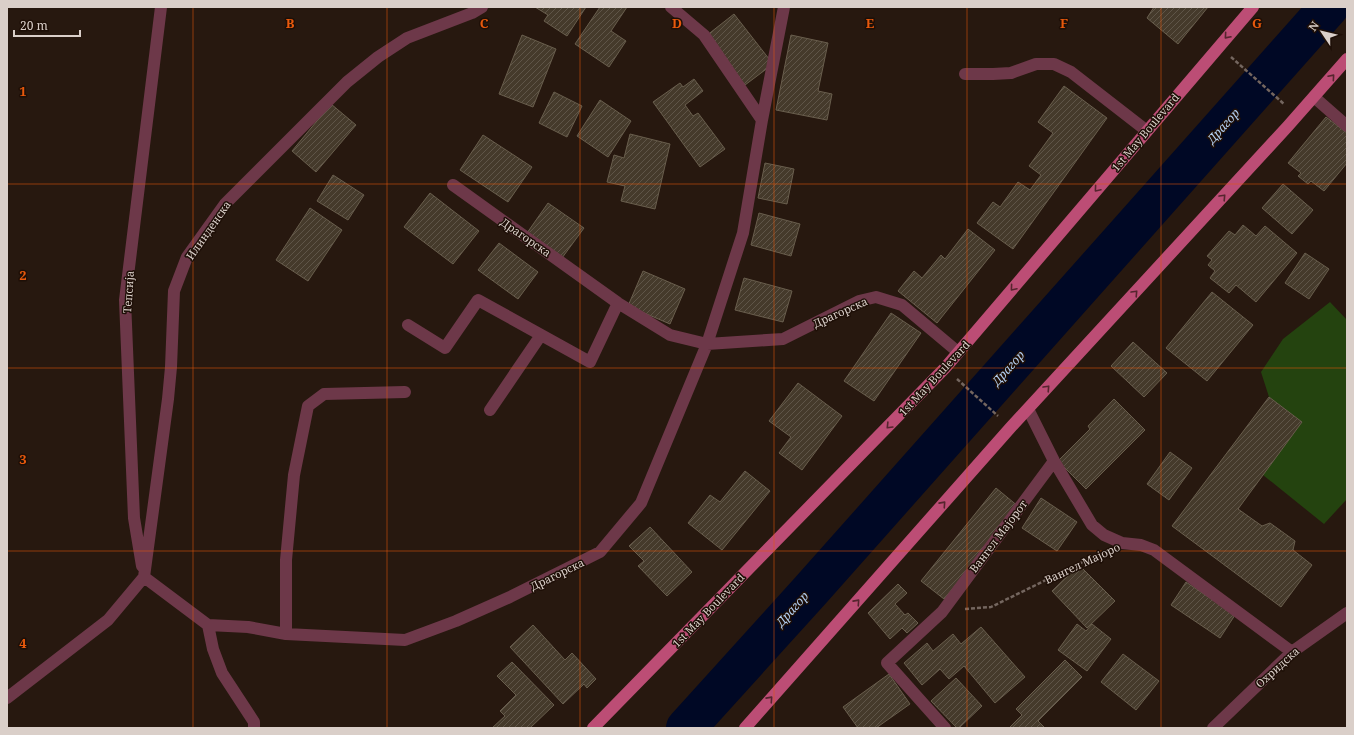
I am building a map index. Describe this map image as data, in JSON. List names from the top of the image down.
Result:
{
  "streets": {
    "main road": ["1st May Boulevard"],
    "street": [
      "Илинденска",
      "Драгорска",
      "Тепсија",
      "Вангел Маjорот",
      "Вангел Мајоро",
      "Охридска"
    ]
  },
  "crossings": [
    ["1st May Boulevard", "Драгорска"],
    ["Илинденска", "Тепсија"],
    ["Вангел Маjорот", "Вангел Мајоро"],
    ["Вангел Мајоро", "Охридска"]
  ],
  "water": ["Драгор"],
  "scale_bar": "20 m",
  "north": "top left",
  "grid": {
    "columns": [
      "B",
      "C",
      "D",
      "E",
      "F",
      "G"
    ],
    "rows": [
      "1",
      "2",
      "3",
      "4"
    ]
  }
}
